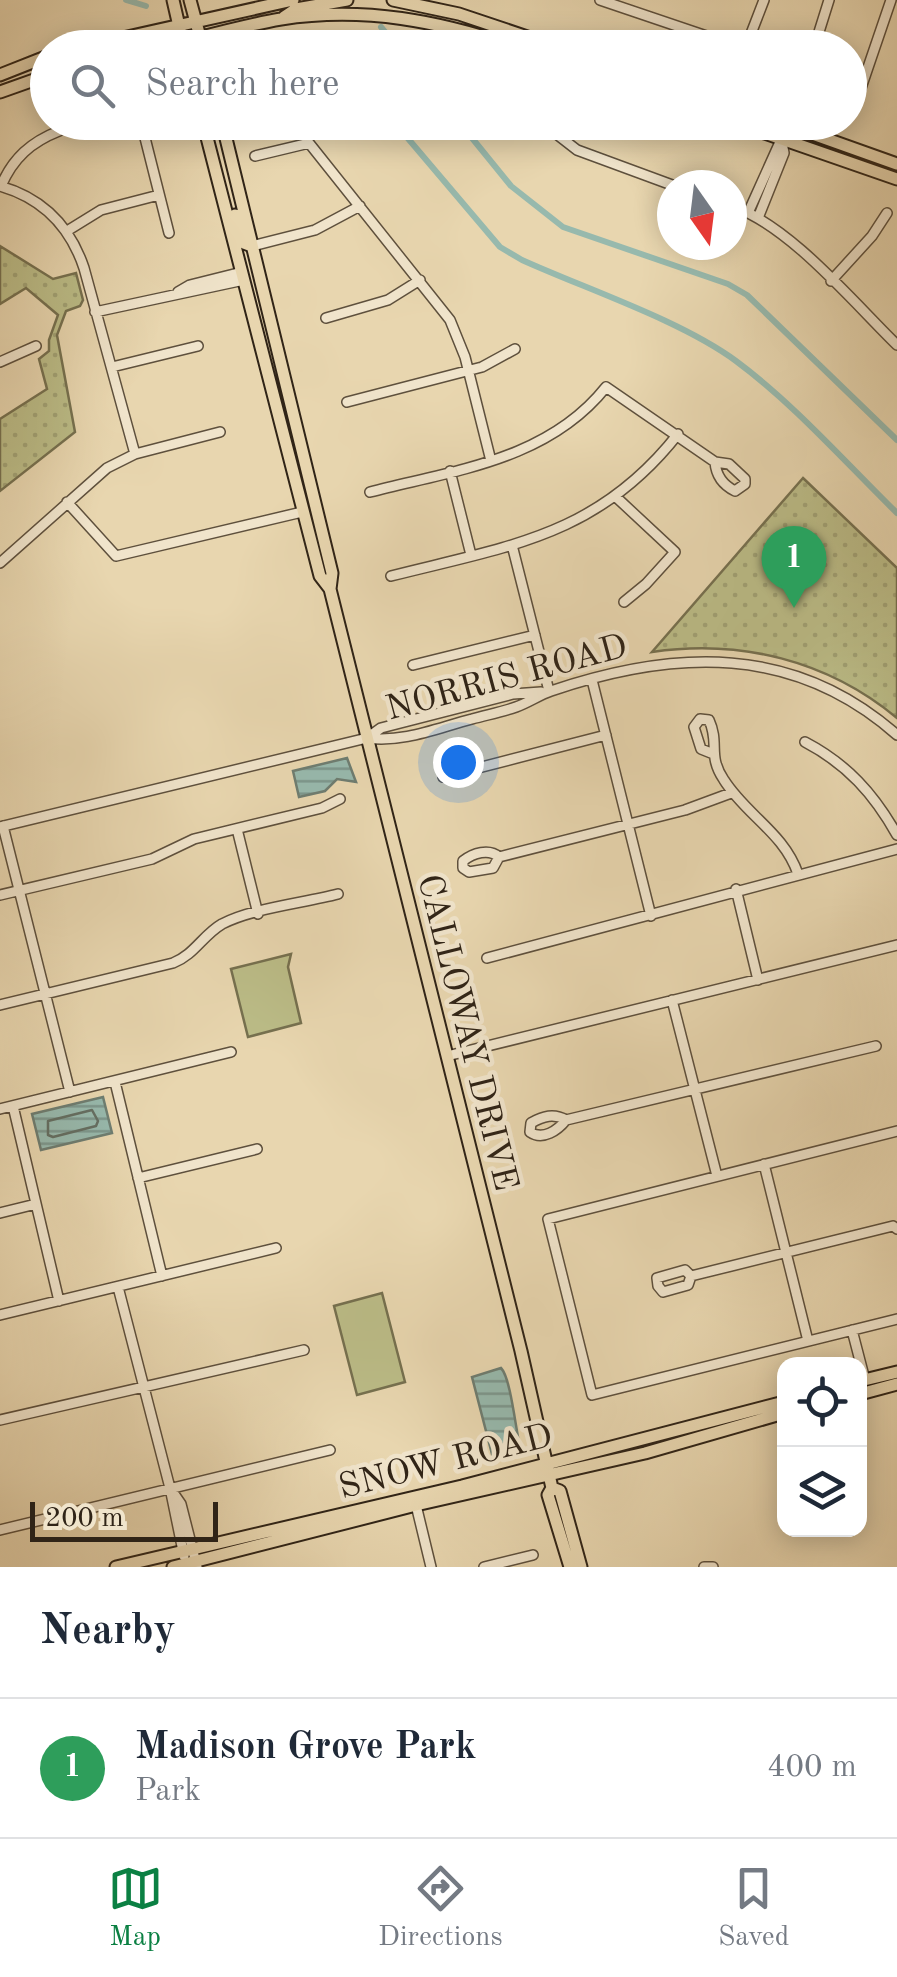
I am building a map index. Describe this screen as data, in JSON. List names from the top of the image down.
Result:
{
  "streets": {
    "main road": ["CALLOWAY DRIVE", "SNOW ROAD"],
    "street": ["NORRIS ROAD"]
  },
  "crossings": [
    ["NORRIS ROAD", "CALLOWAY DRIVE"],
    ["CALLOWAY DRIVE", "SNOW ROAD"]
  ],
  "scale_bar": "200 m",
  "north": "bottom",
  "page": {
    "search": "Search here",
    "pins": "1",
    "scale": "200 m",
    "heading": "Nearby",
    "list": [
      {
        "mark": "1",
        "name": "Madison Grove Park",
        "note": "Park",
        "value": "400 m"
      }
    ],
    "nav": ["Map", "Directions", "Saved"]
  }
}
